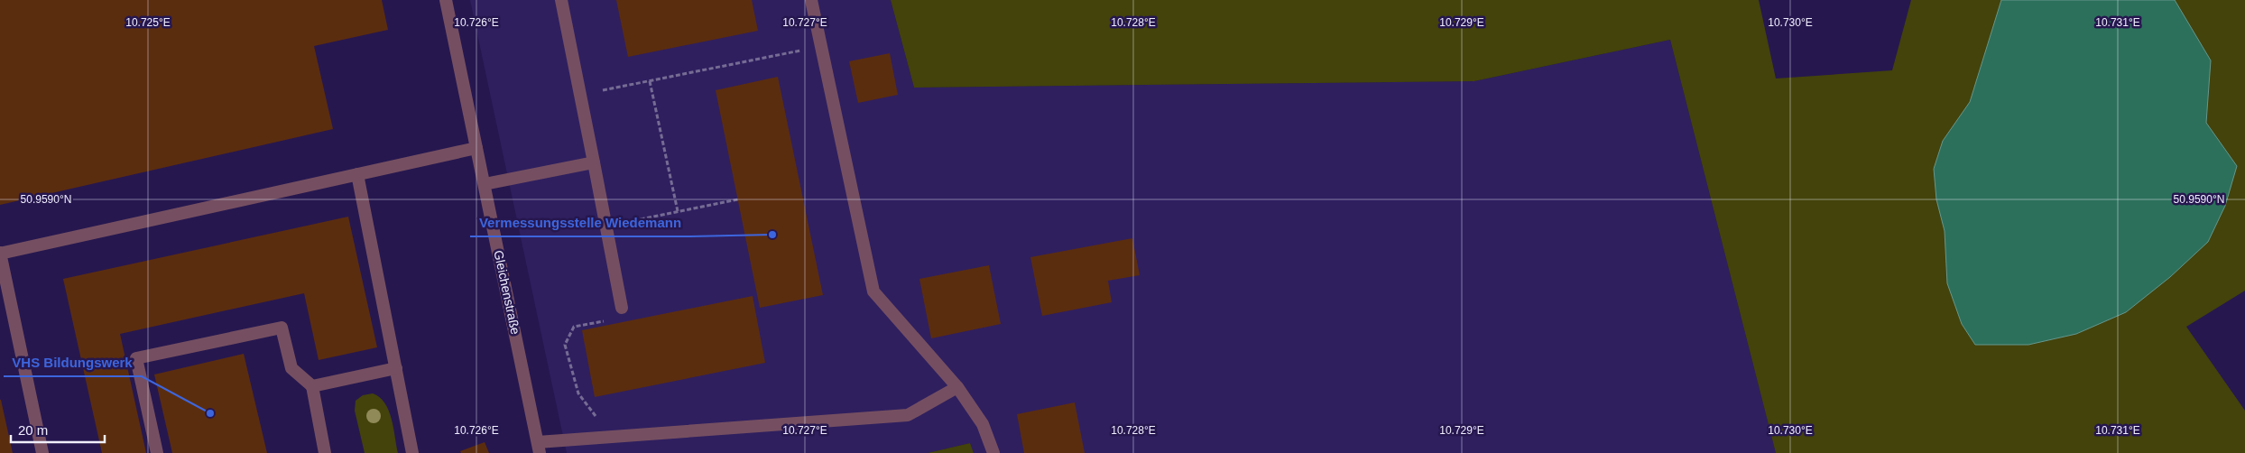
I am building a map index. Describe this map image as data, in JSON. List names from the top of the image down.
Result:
{
  "streets": {
    "street": ["Gleichenstraße"]
  },
  "places": ["Vermessungsstelle Wiedemann", "VHS Bildungswerk"],
  "scale_bar": "20 m",
  "coordinates": [
    "10.725°E",
    "10.726°E",
    "10.727°E",
    "10.728°E",
    "10.729°E",
    "10.730°E",
    "10.731°E",
    "50.9590°N"
  ]
}
